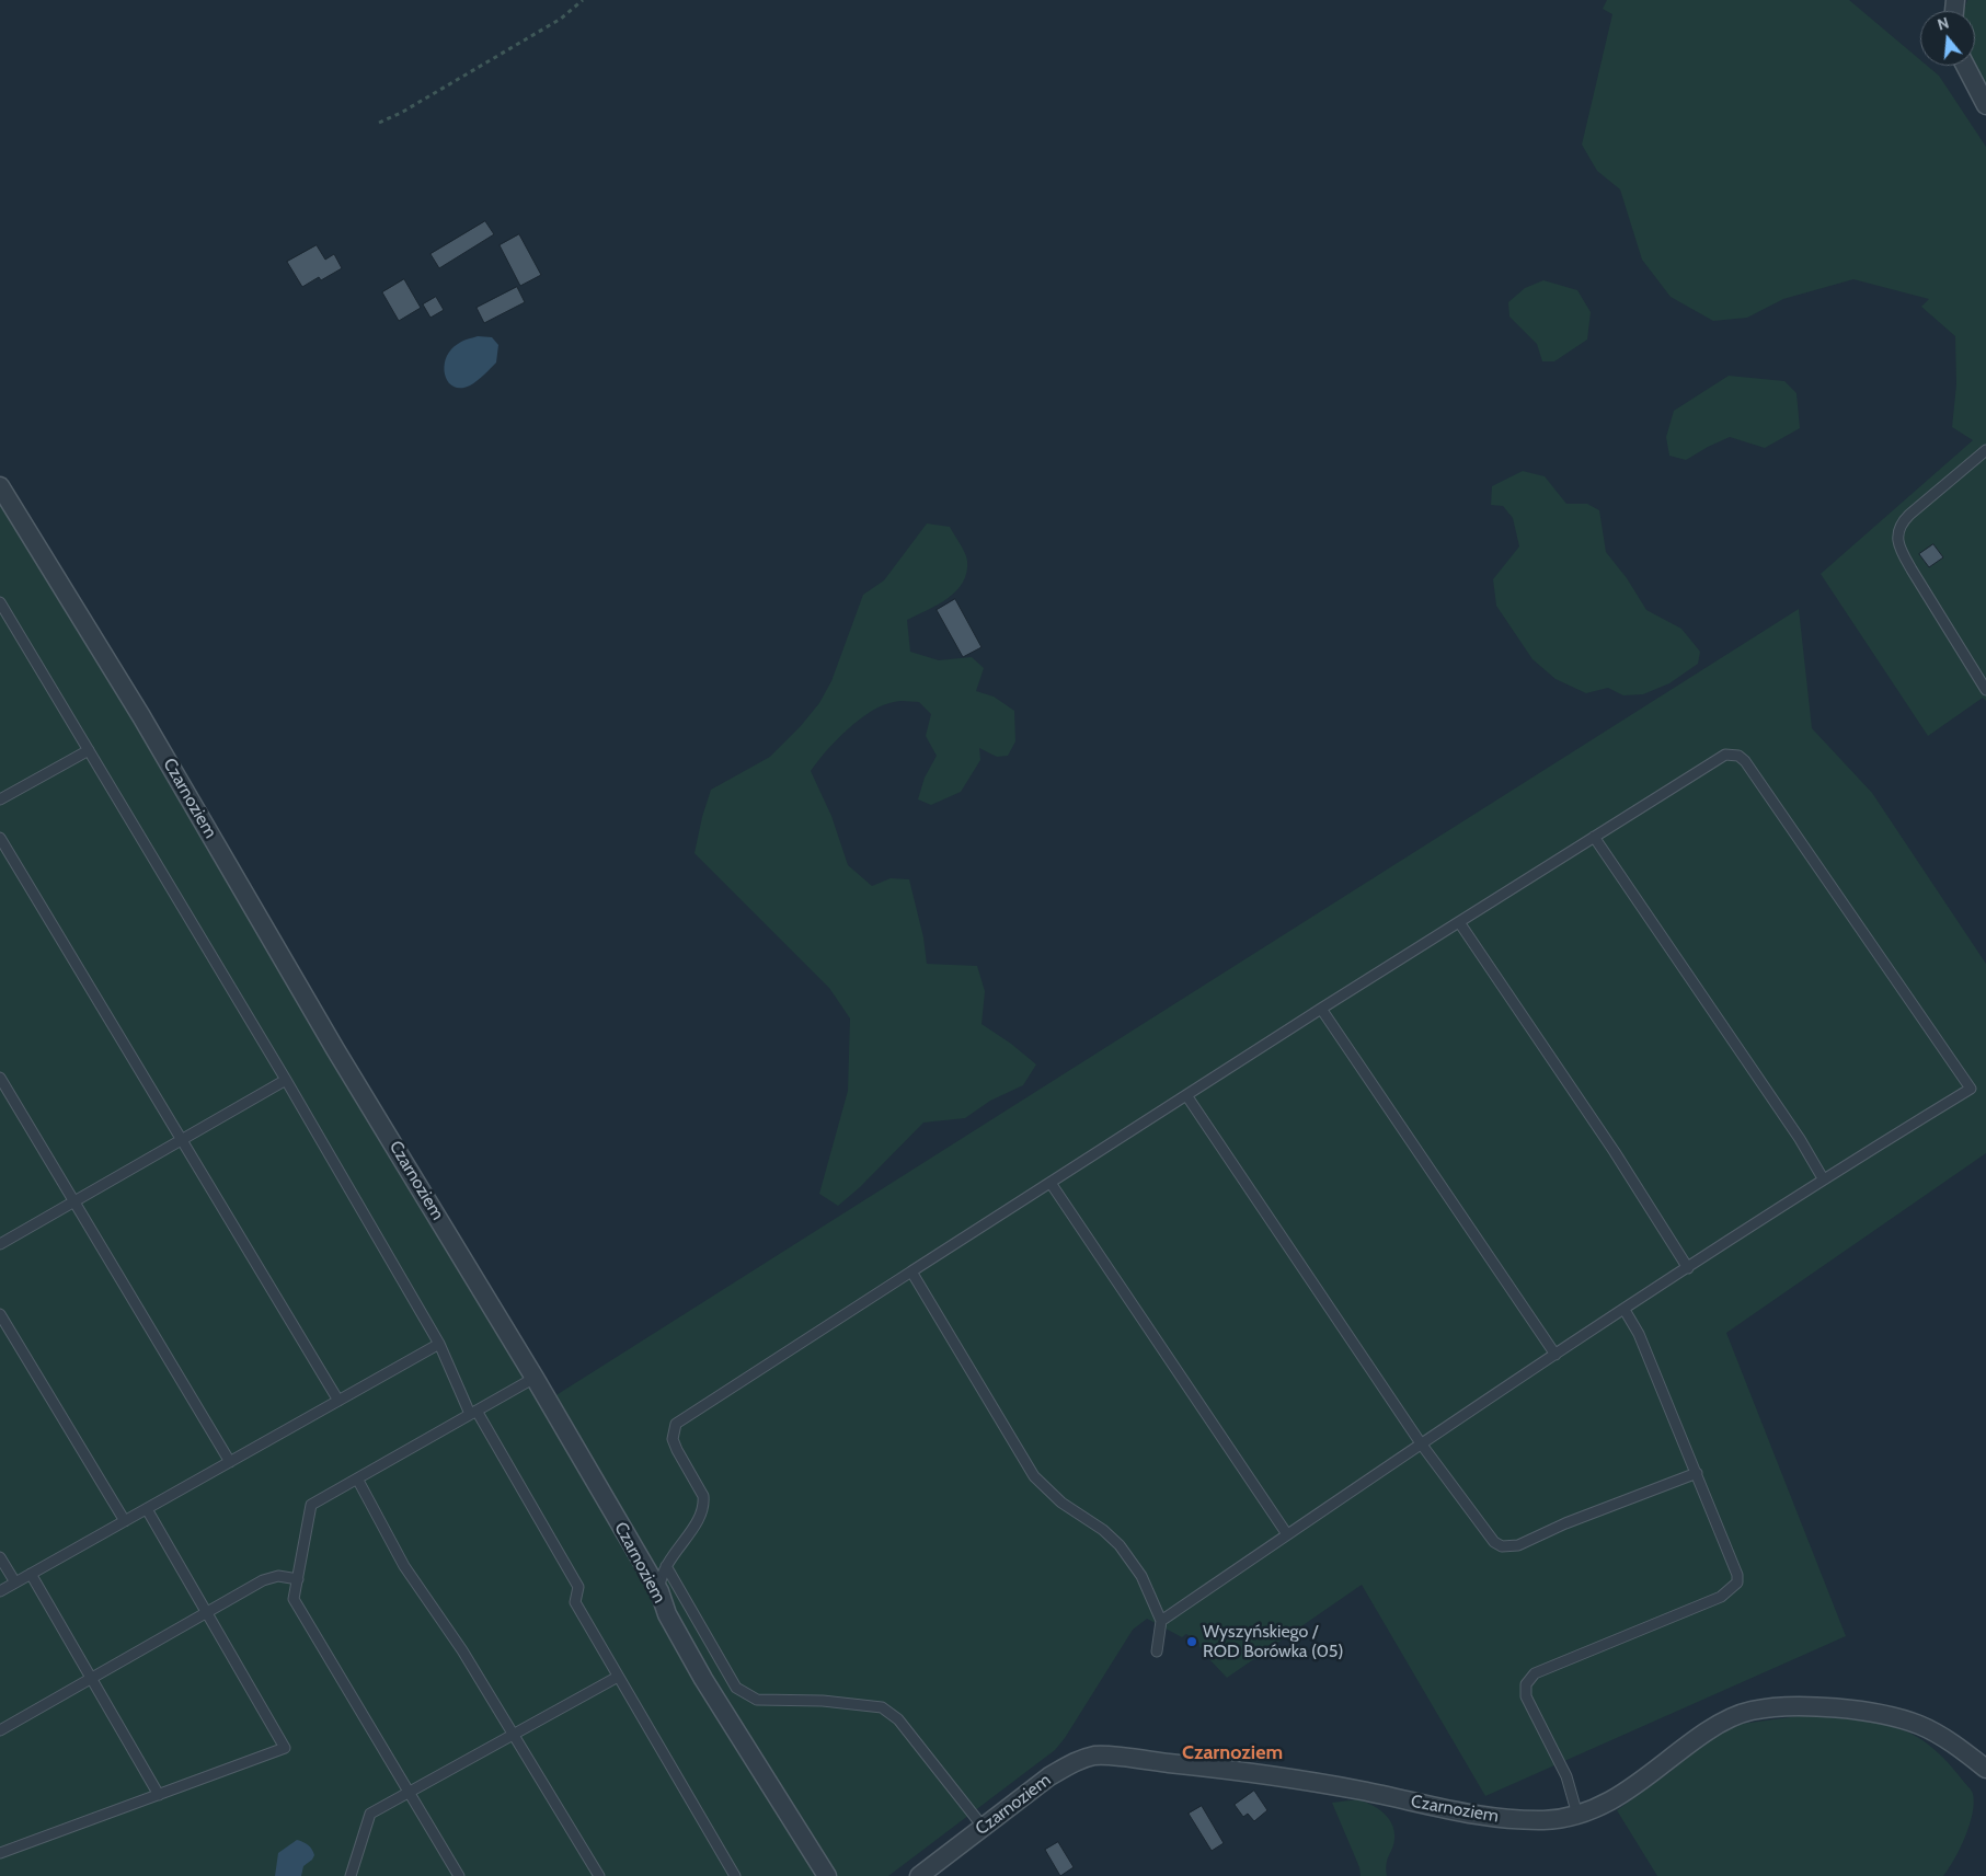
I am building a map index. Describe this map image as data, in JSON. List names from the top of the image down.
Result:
{
  "streets": {
    "street": ["Czarnoziem"]
  },
  "districts": ["Czarnoziem"],
  "places": ["Wyszyńskiego / ROD Borówka (05)"],
  "north": "top"
}
